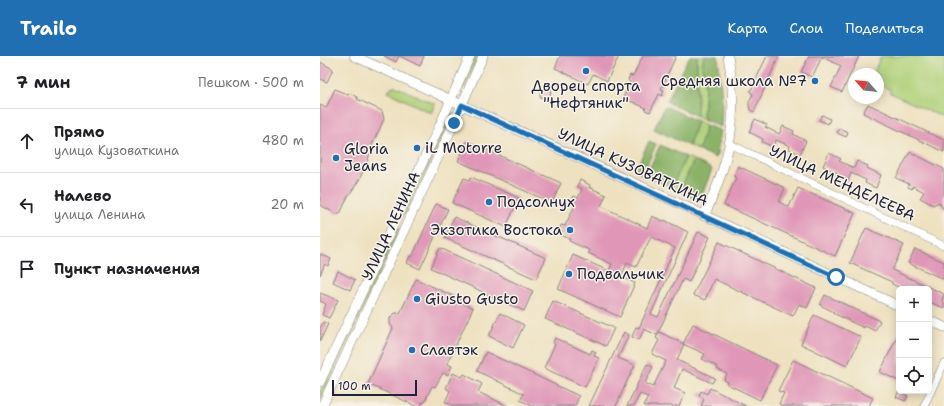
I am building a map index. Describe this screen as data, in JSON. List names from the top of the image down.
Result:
{
  "streets": {
    "main road": ["УЛИЦА КУЗОВАТКИНА", "УЛИЦА ЛЕНИНА"],
    "street": ["УЛИЦА МЕНДЕЛЕЕВА"]
  },
  "crossings": [
    ["УЛИЦА КУЗОВАТКИНА", "УЛИЦА ЛЕНИНА"]
  ],
  "places": [
    "Дворец спорта \"Нефтяник\"",
    "Средняя школа №7",
    "iL Motorre",
    "Gloria Jeans",
    "Подсолнух",
    "Экзотика Востока",
    "Подвальчик",
    "Giusto Gusto",
    "Славтэк"
  ],
  "scale_bar": "100 m",
  "north": "top left",
  "page": {
    "header": "Trailo",
    "nav": ["Карта", "Слои", "Поделиться"],
    "heading": ["7 мин", "Пешком · 500 m"],
    "list": [
      ["Прямо", "улица Кузоваткина", "480 m"],
      ["Налево", "улица Ленина", "20 m"],
      "Пункт назначения"
    ],
    "map_buttons": ["+", "−"],
    "scale": "100 m"
  }
}
